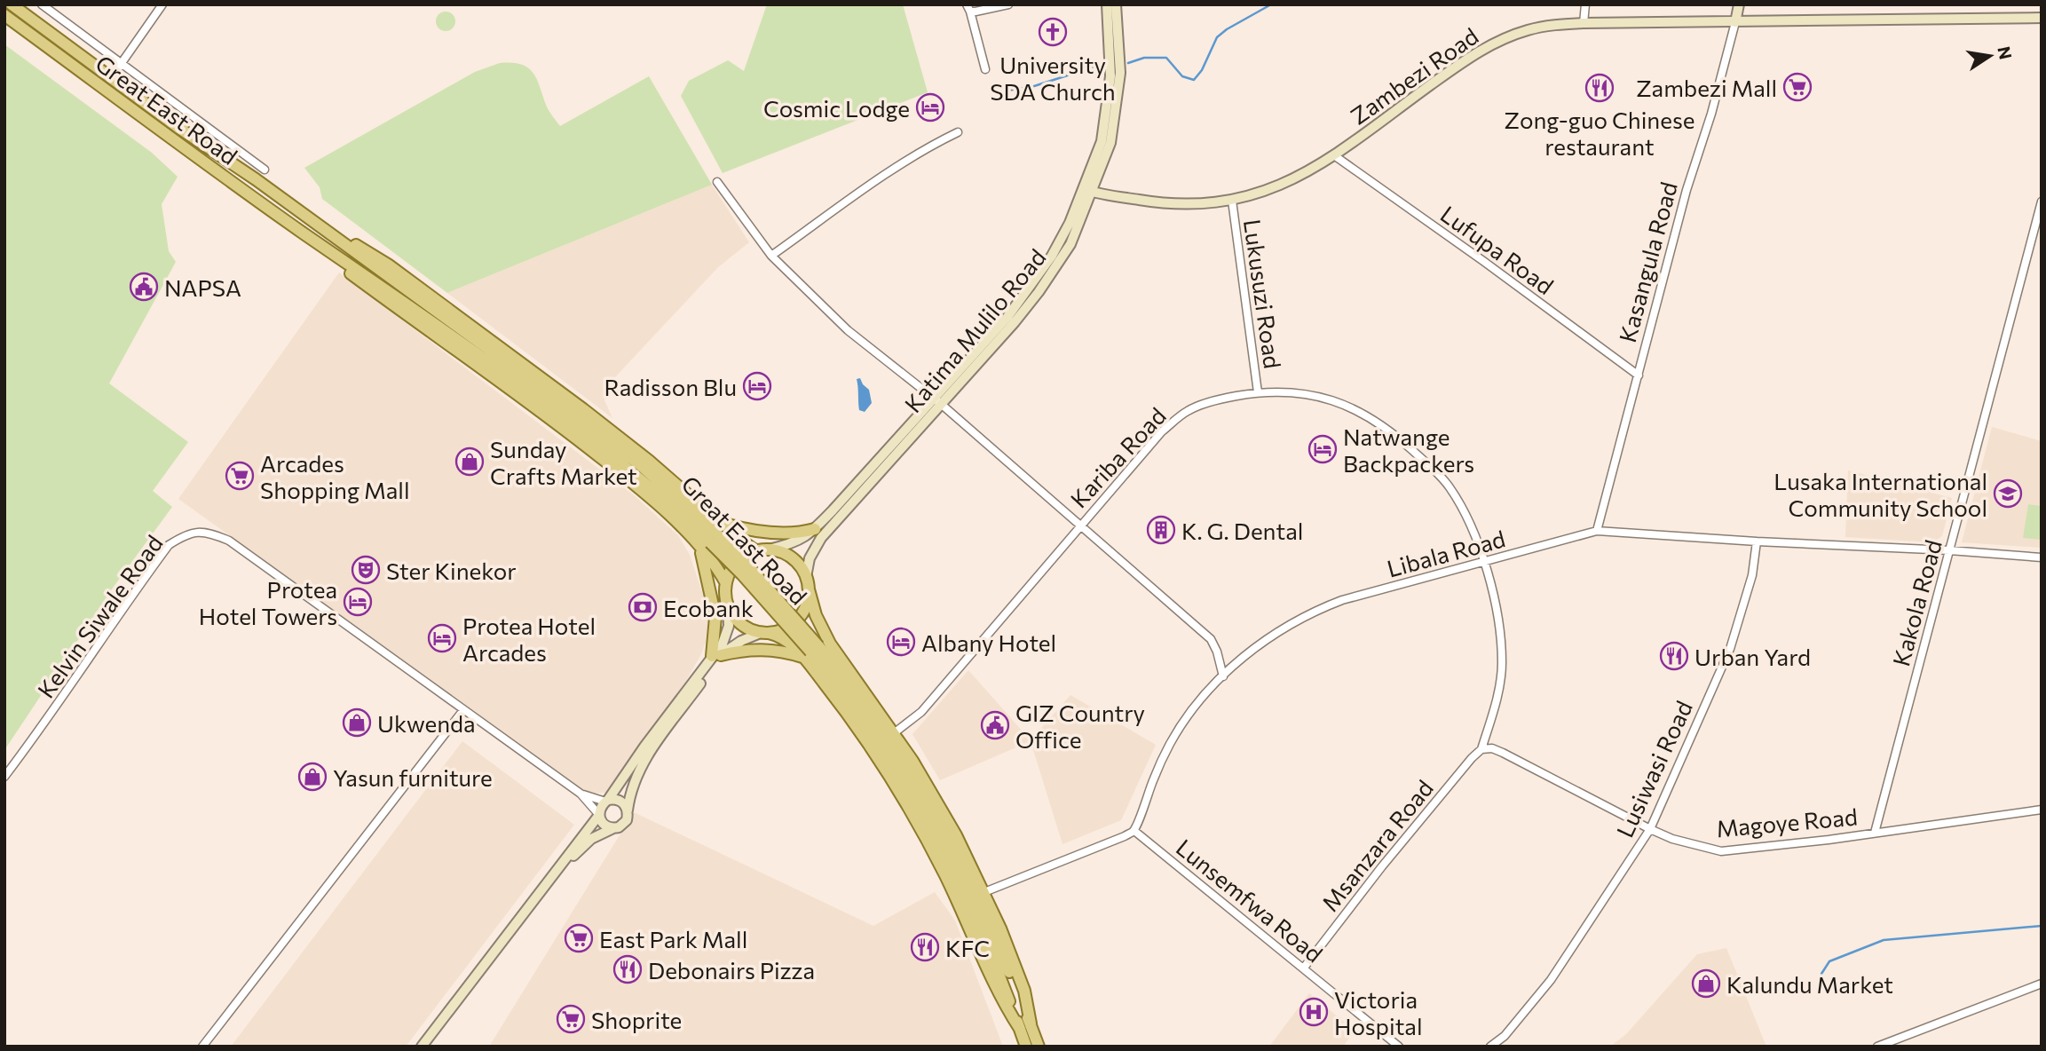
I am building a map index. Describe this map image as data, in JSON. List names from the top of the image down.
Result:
{
  "streets": {
    "main road": [
      "Zambezi Road",
      "Great East Road",
      "Kasangula Road",
      "Katima Mulilo Road"
    ],
    "street": [
      "Lufupa Road",
      "Lukusuzi Road",
      "Kariba Road",
      "Libala Road",
      "Kakola Road",
      "Kelvin Siwale Road",
      "Lusiwasi Road",
      "Magoye Road",
      "Msanzara Road",
      "Lunsemfwa Road"
    ]
  },
  "crossings": [
    ["Zambezi Road", "Lufupa Road"],
    ["Zambezi Road", "Kasangula Road"],
    ["Zambezi Road", "Lukusuzi Road"],
    ["Zambezi Road", "Katima Mulilo Road"],
    ["Great East Road", "Katima Mulilo Road"],
    ["Great East Road", "Kariba Road"],
    ["Lufupa Road", "Kasangula Road"],
    ["Kasangula Road", "Libala Road"],
    ["Lukusuzi Road", "Kariba Road"],
    ["Kariba Road", "Libala Road"],
    ["Kariba Road", "Magoye Road"],
    ["Kariba Road", "Msanzara Road"],
    ["Libala Road", "Kakola Road"],
    ["Libala Road", "Lusiwasi Road"],
    ["Libala Road", "Lunsemfwa Road"],
    ["Kakola Road", "Magoye Road"],
    ["Lusiwasi Road", "Magoye Road"],
    ["Magoye Road", "Msanzara Road"],
    ["Msanzara Road", "Lunsemfwa Road"]
  ],
  "places": {
    "church": ["University SDA Church"],
    "supermarket": [
      "Zambezi Mall",
      "Arcades Shopping Mall",
      "East Park Mall",
      "Shoprite"
    ],
    "restaurant": [
      "Zong-guo Chinese restaurant",
      "Urban Yard",
      "KFC",
      "Debonairs Pizza"
    ],
    "hotel": [
      "Cosmic Lodge",
      "Radisson Blu",
      "Natwange Backpackers",
      "Protea Hotel Towers",
      "Protea Hotel Arcades",
      "Albany Hotel"
    ],
    "public building": ["NAPSA", "GIZ Country Office"],
    "shop": [
      "Sunday Crafts Market",
      "Ukwenda",
      "Yasun furniture",
      "Kalundu Market"
    ],
    "school or university": ["Lusaka International Community School"],
    "building": ["K. G. Dental"],
    "theatre": ["Ster Kinekor"],
    "bank": ["Ecobank"],
    "hospital": ["Victoria Hospital"]
  },
  "north": "right"
}
